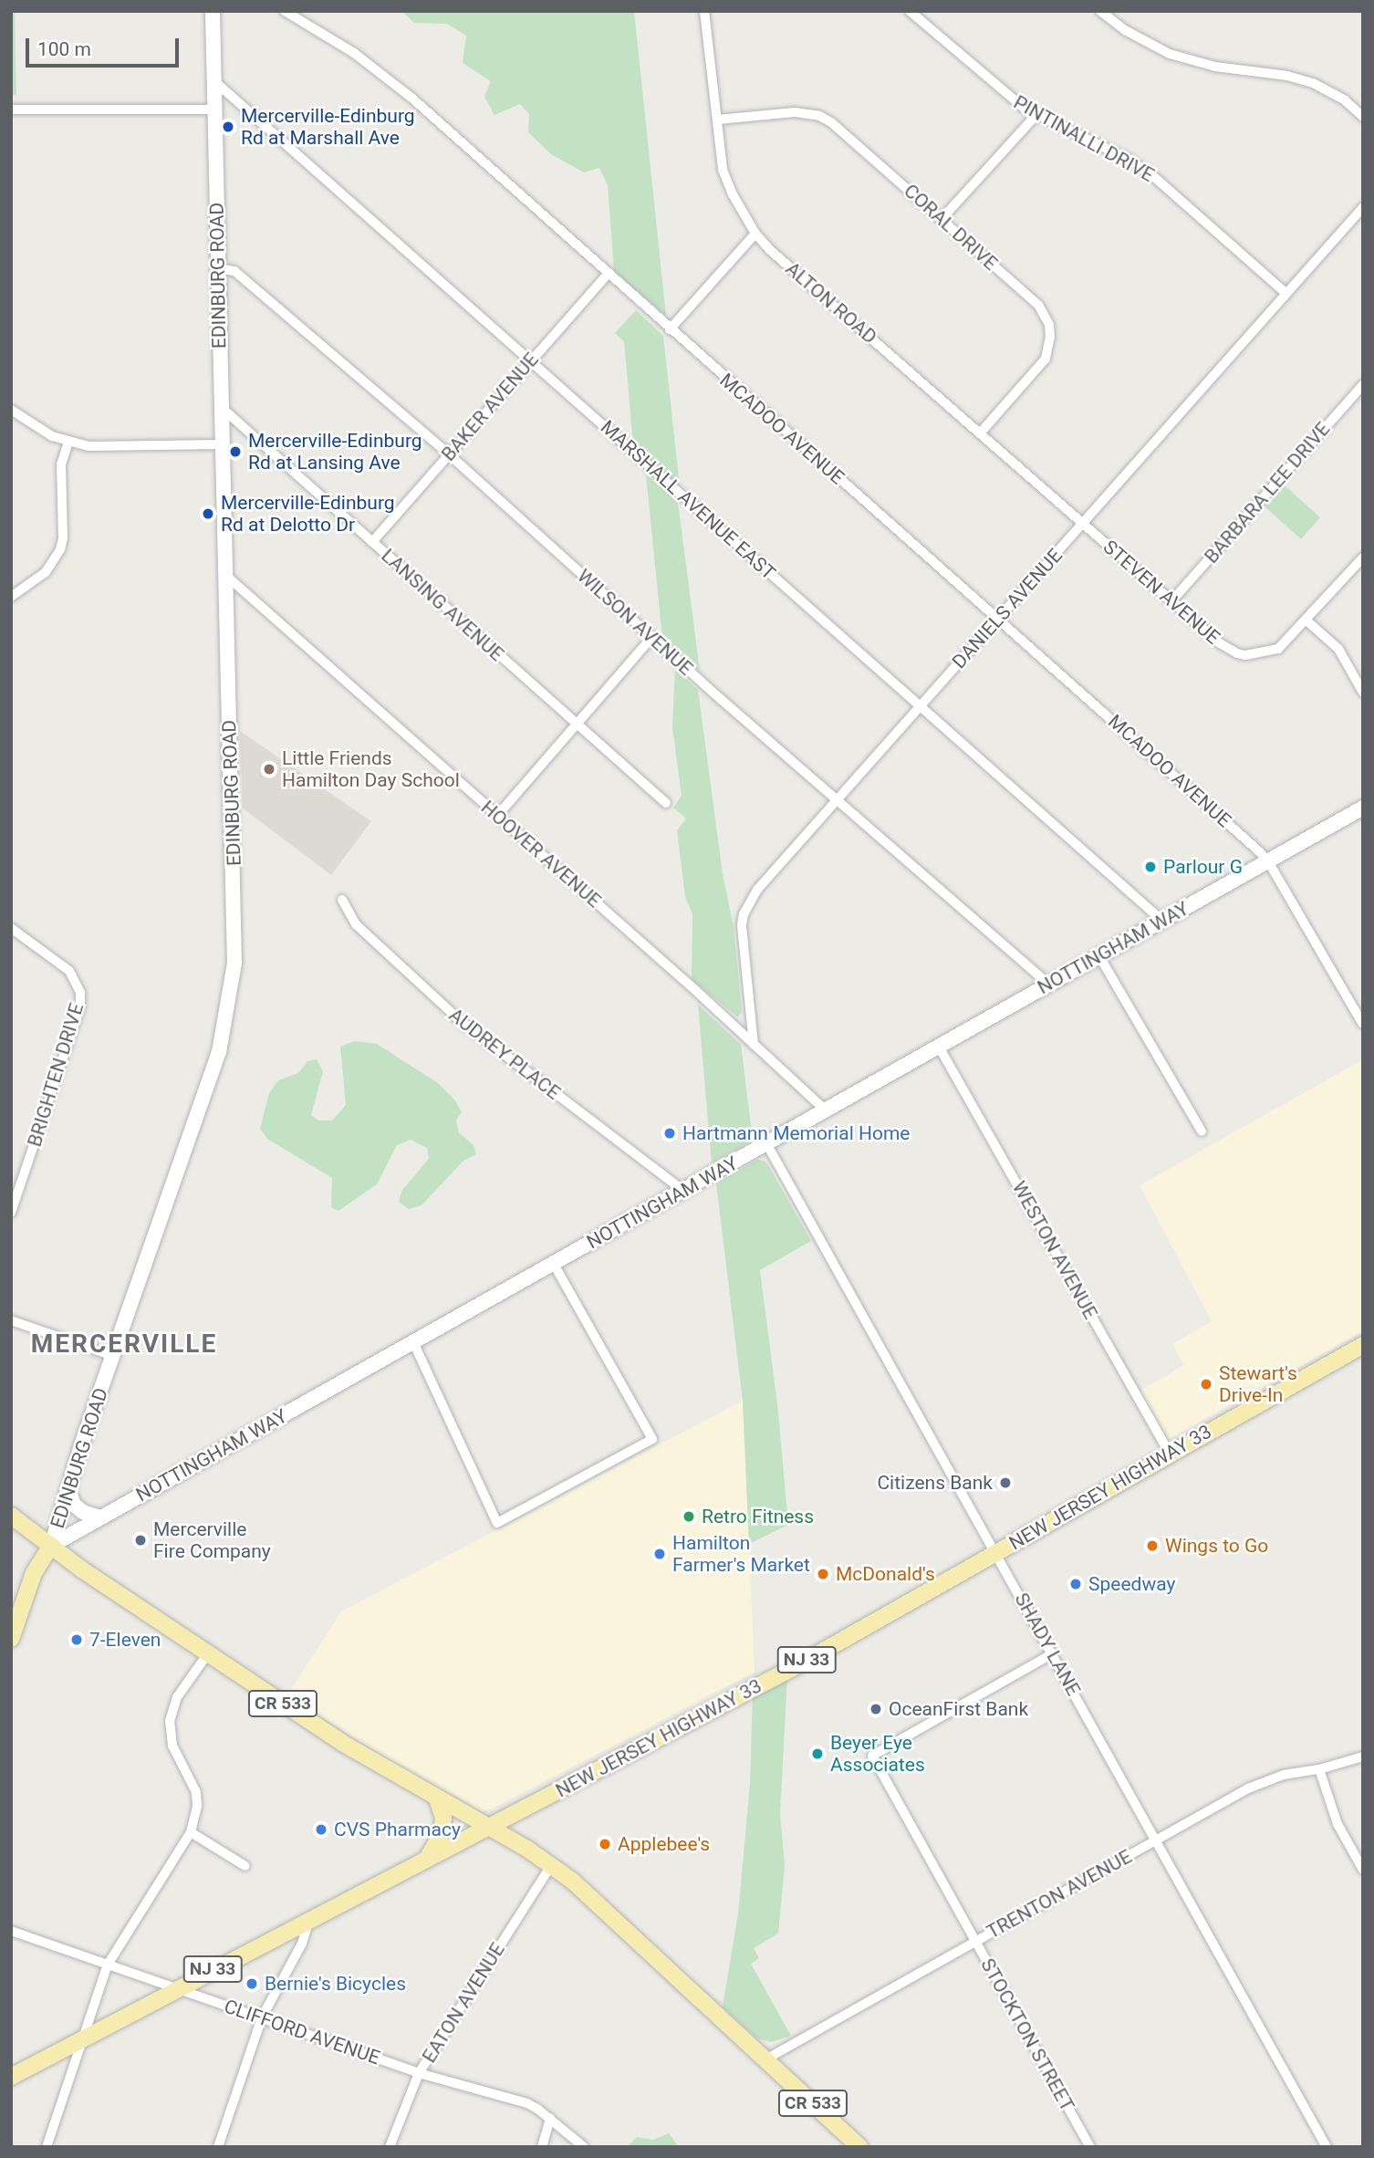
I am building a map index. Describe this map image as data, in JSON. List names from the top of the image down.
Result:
{
  "streets": {
    "main road": [
      "EDINBURG ROAD",
      "NOTTINGHAM WAY",
      "NEW JERSEY HIGHWAY 33",
      "NJ 33",
      "CR 533"
    ],
    "street": [
      "PINTINALLI DRIVE",
      "CORAL DRIVE",
      "ALTON ROAD",
      "BAKER AVENUE",
      "MCADOO AVENUE",
      "BARBARA LEE DRIVE",
      "MARSHALL AVENUE EAST",
      "STEVEN AVENUE",
      "LANSING AVENUE",
      "DANIELS AVENUE",
      "WILSON AVENUE",
      "HOOVER AVENUE",
      "AUDREY PLACE",
      "BRIGHTEN DRIVE",
      "WESTON AVENUE",
      "SHADY LANE",
      "TRENTON AVENUE",
      "EATON AVENUE",
      "CLIFFORD AVENUE",
      "STOCKTON STREET"
    ]
  },
  "crossings": [
    ["PINTINALLI DRIVE", "DANIELS AVENUE"],
    ["CORAL DRIVE", "ALTON ROAD"],
    ["EDINBURG ROAD", "MARSHALL AVENUE EAST"],
    ["EDINBURG ROAD", "LANSING AVENUE"],
    ["EDINBURG ROAD", "WILSON AVENUE"],
    ["EDINBURG ROAD", "HOOVER AVENUE"],
    ["EDINBURG ROAD", "NOTTINGHAM WAY"],
    ["EDINBURG ROAD", "CR 533"],
    ["ALTON ROAD", "STEVEN AVENUE"],
    ["ALTON ROAD", "DANIELS AVENUE"],
    ["BAKER AVENUE", "MCADOO AVENUE"],
    ["BAKER AVENUE", "MARSHALL AVENUE EAST"],
    ["BAKER AVENUE", "LANSING AVENUE"],
    ["BAKER AVENUE", "WILSON AVENUE"],
    ["MCADOO AVENUE", "DANIELS AVENUE"],
    ["MCADOO AVENUE", "NOTTINGHAM WAY"],
    ["BARBARA LEE DRIVE", "STEVEN AVENUE"],
    ["MARSHALL AVENUE EAST", "DANIELS AVENUE"],
    ["MARSHALL AVENUE EAST", "NOTTINGHAM WAY"],
    ["STEVEN AVENUE", "DANIELS AVENUE"],
    ["DANIELS AVENUE", "WILSON AVENUE"],
    ["DANIELS AVENUE", "HOOVER AVENUE"],
    ["WILSON AVENUE", "NOTTINGHAM WAY"],
    ["HOOVER AVENUE", "NOTTINGHAM WAY"],
    ["NOTTINGHAM WAY", "AUDREY PLACE"],
    ["NOTTINGHAM WAY", "WESTON AVENUE"],
    ["NOTTINGHAM WAY", "SHADY LANE"],
    ["NOTTINGHAM WAY", "CR 533"],
    ["WESTON AVENUE", "NEW JERSEY HIGHWAY 33"],
    ["NEW JERSEY HIGHWAY 33", "SHADY LANE"],
    ["NEW JERSEY HIGHWAY 33", "CR 533"],
    ["NEW JERSEY HIGHWAY 33", "CLIFFORD AVENUE"],
    ["SHADY LANE", "TRENTON AVENUE"],
    ["SHADY LANE", "STOCKTON STREET"],
    ["CR 533", "TRENTON AVENUE"],
    ["CR 533", "EATON AVENUE"],
    ["TRENTON AVENUE", "STOCKTON STREET"],
    ["EATON AVENUE", "CLIFFORD AVENUE"]
  ],
  "districts": ["MERCERVILLE"],
  "places": [
    "Mercerville-Edinburg Rd at Marshall Ave",
    "Mercerville-Edinburg Rd at Lansing Ave",
    "Mercerville-Edinburg Rd at Delotto Dr",
    "Little Friends Hamilton Day School",
    "Parlour G",
    "Hartmann Memorial Home",
    "Stewart's Drive-In",
    "Citizens Bank",
    "Retro Fitness",
    "Mercerville Fire Company",
    "Wings to Go",
    "Hamilton Farmer's Market",
    "McDonald's",
    "Speedway",
    "7-Eleven",
    "OceanFirst Bank",
    "Beyer Eye Associates",
    "CVS Pharmacy",
    "Applebee's",
    "Bernie's Bicycles"
  ],
  "scale_bar": "100 m"
}
